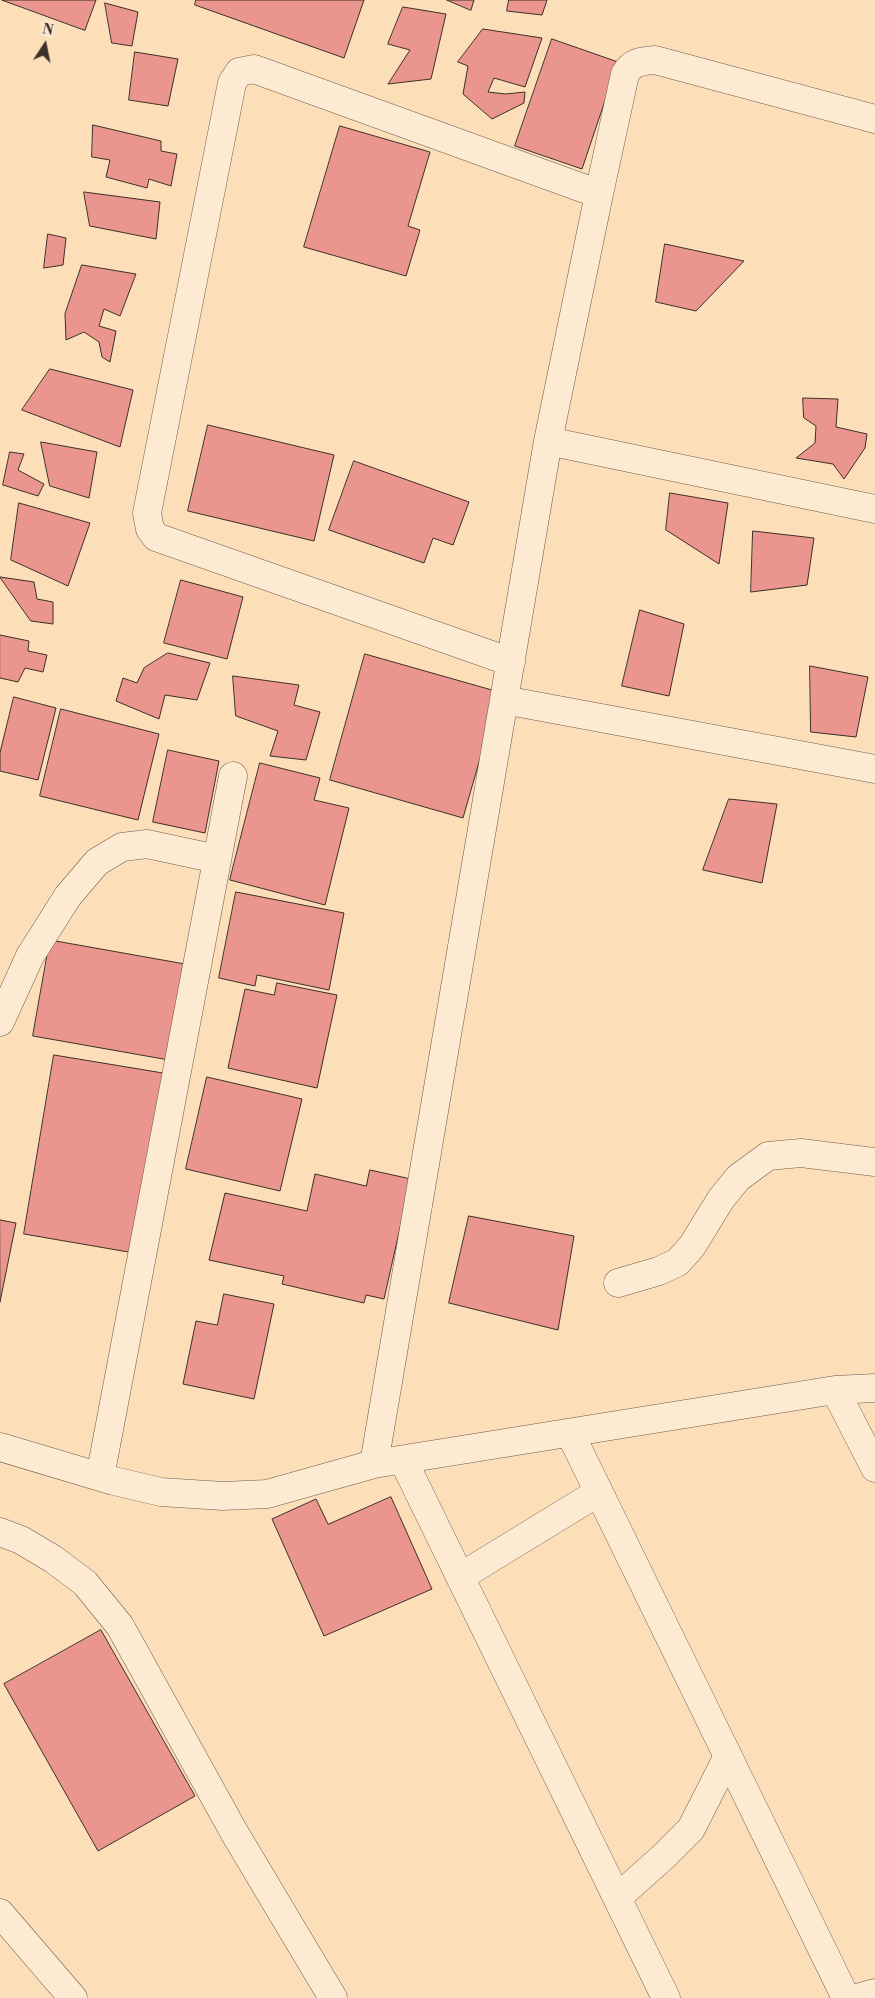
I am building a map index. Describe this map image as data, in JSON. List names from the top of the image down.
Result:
{
  "north": "top"
}
